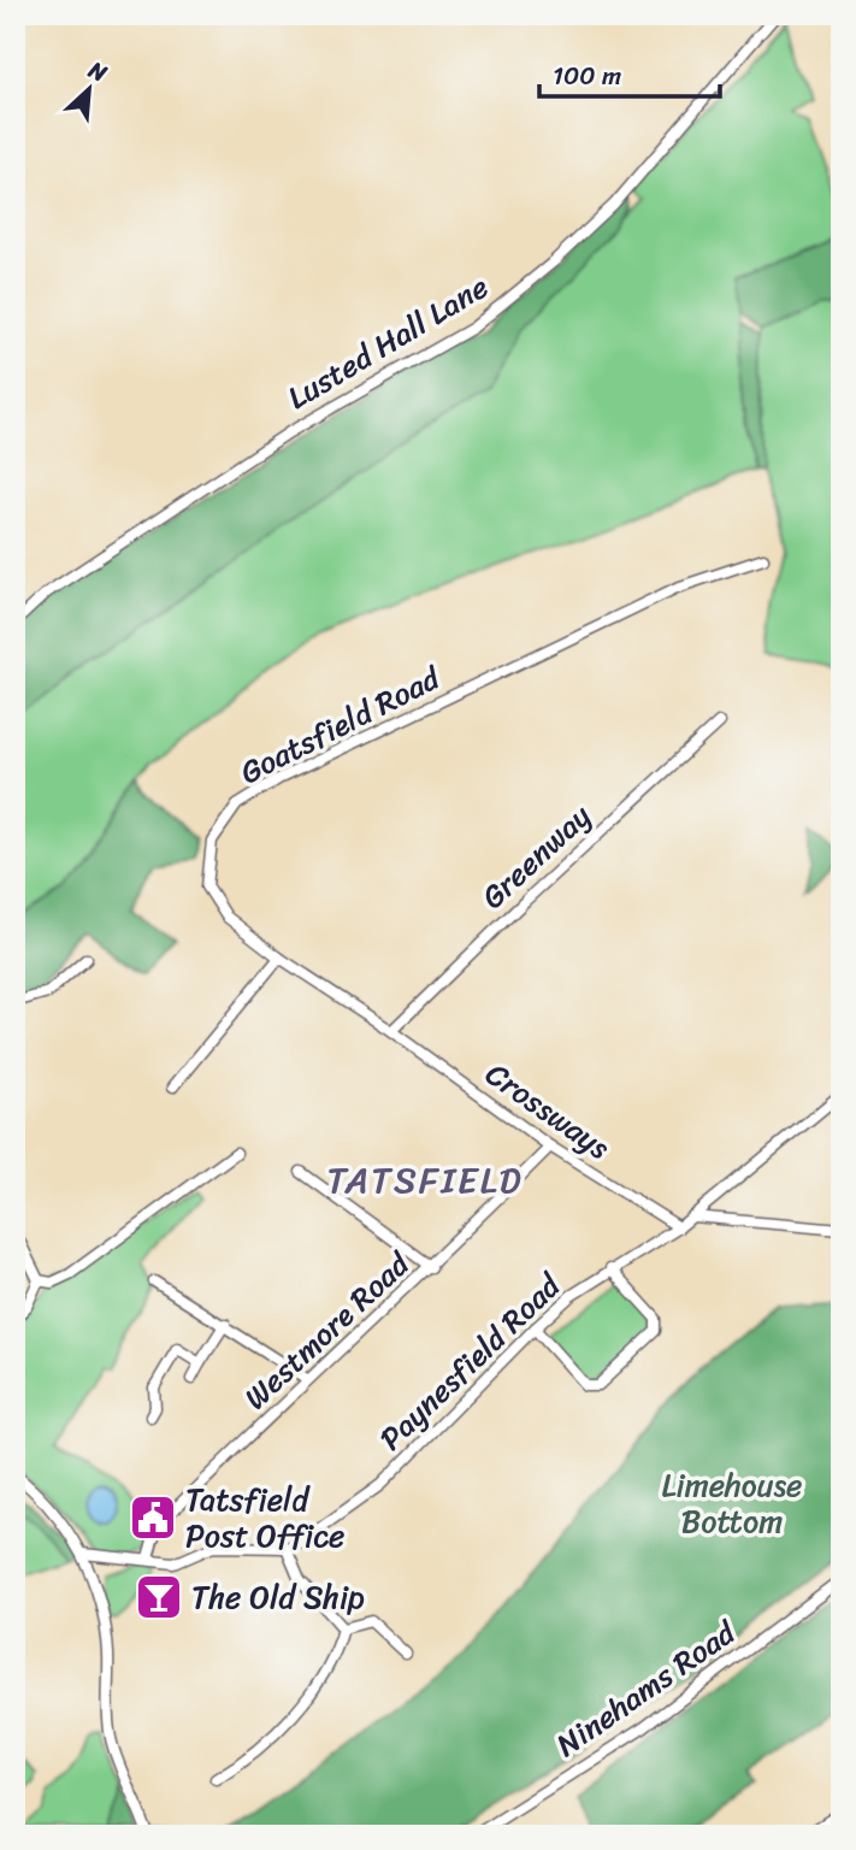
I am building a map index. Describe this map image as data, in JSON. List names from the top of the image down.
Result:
{
  "streets": {
    "street": [
      "Lusted Hall Lane",
      "Goatsfield Road",
      "Greenway",
      "Crossways",
      "Westmore Road",
      "Paynesfield Road",
      "Ninehams Road"
    ]
  },
  "crossings": [
    ["Goatsfield Road", "Greenway"],
    ["Goatsfield Road", "Crossways"],
    ["Greenway", "Crossways"],
    ["Crossways", "Westmore Road"],
    ["Crossways", "Paynesfield Road"]
  ],
  "districts": ["TATSFIELD"],
  "parks": ["Limehouse Bottom"],
  "places": {
    "public building": ["Tatsfield Post Office"],
    "bar": ["The Old Ship"]
  },
  "scale_bar": "100 m",
  "north": "top right"
}
